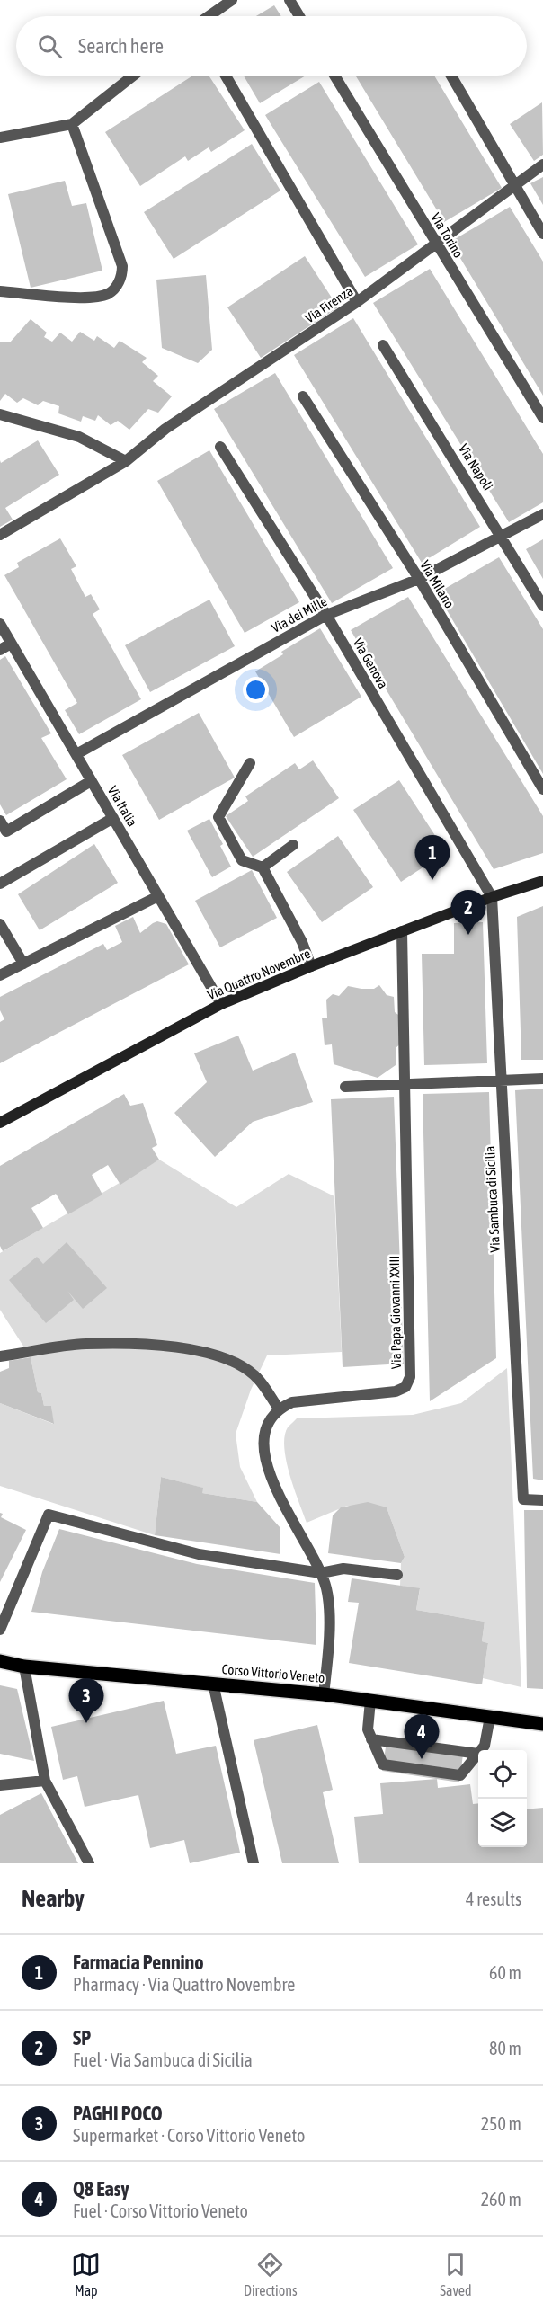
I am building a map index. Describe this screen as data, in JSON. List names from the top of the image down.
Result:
{
  "streets": {
    "main road": ["Corso Vittorio Veneto"],
    "street": [
      "Via Torino",
      "Via Firenza",
      "Via Napoli",
      "Via Milano",
      "Via dei Mille",
      "Via Genova",
      "Via Italia",
      "Via Quattro Novembre",
      "Via Sambuca di Sicilia",
      "Via Papa Giovanni XXIII"
    ]
  },
  "crossings": [
    ["Via Torino", "Via Firenza"],
    ["Via Napoli", "Via dei Mille"],
    ["Via Milano", "Via dei Mille"],
    ["Via dei Mille", "Via Genova"],
    ["Via dei Mille", "Via Italia"],
    ["Via Genova", "Via Quattro Novembre"],
    ["Via Genova", "Via Sambuca di Sicilia"],
    ["Via Italia", "Via Quattro Novembre"],
    ["Via Quattro Novembre", "Via Sambuca di Sicilia"],
    ["Via Quattro Novembre", "Via Papa Giovanni XXIII"]
  ],
  "page": {
    "search": "Search here",
    "pins": [
      "1",
      "2",
      "3",
      "4"
    ],
    "heading": ["Nearby", "4 results"],
    "list": [
      {
        "mark": "1",
        "name": "Farmacia Pennino",
        "note": "Pharmacy · Via Quattro Novembre",
        "value": "60 m"
      },
      {
        "mark": "2",
        "name": "SP",
        "note": "Fuel · Via Sambuca di Sicilia",
        "value": "80 m"
      },
      {
        "mark": "3",
        "name": "PAGHI POCO",
        "note": "Supermarket · Corso Vittorio Veneto",
        "value": "250 m"
      },
      {
        "mark": "4",
        "name": "Q8 Easy",
        "note": "Fuel · Corso Vittorio Veneto",
        "value": "260 m"
      }
    ],
    "nav": ["Map", "Directions", "Saved"]
  }
}
